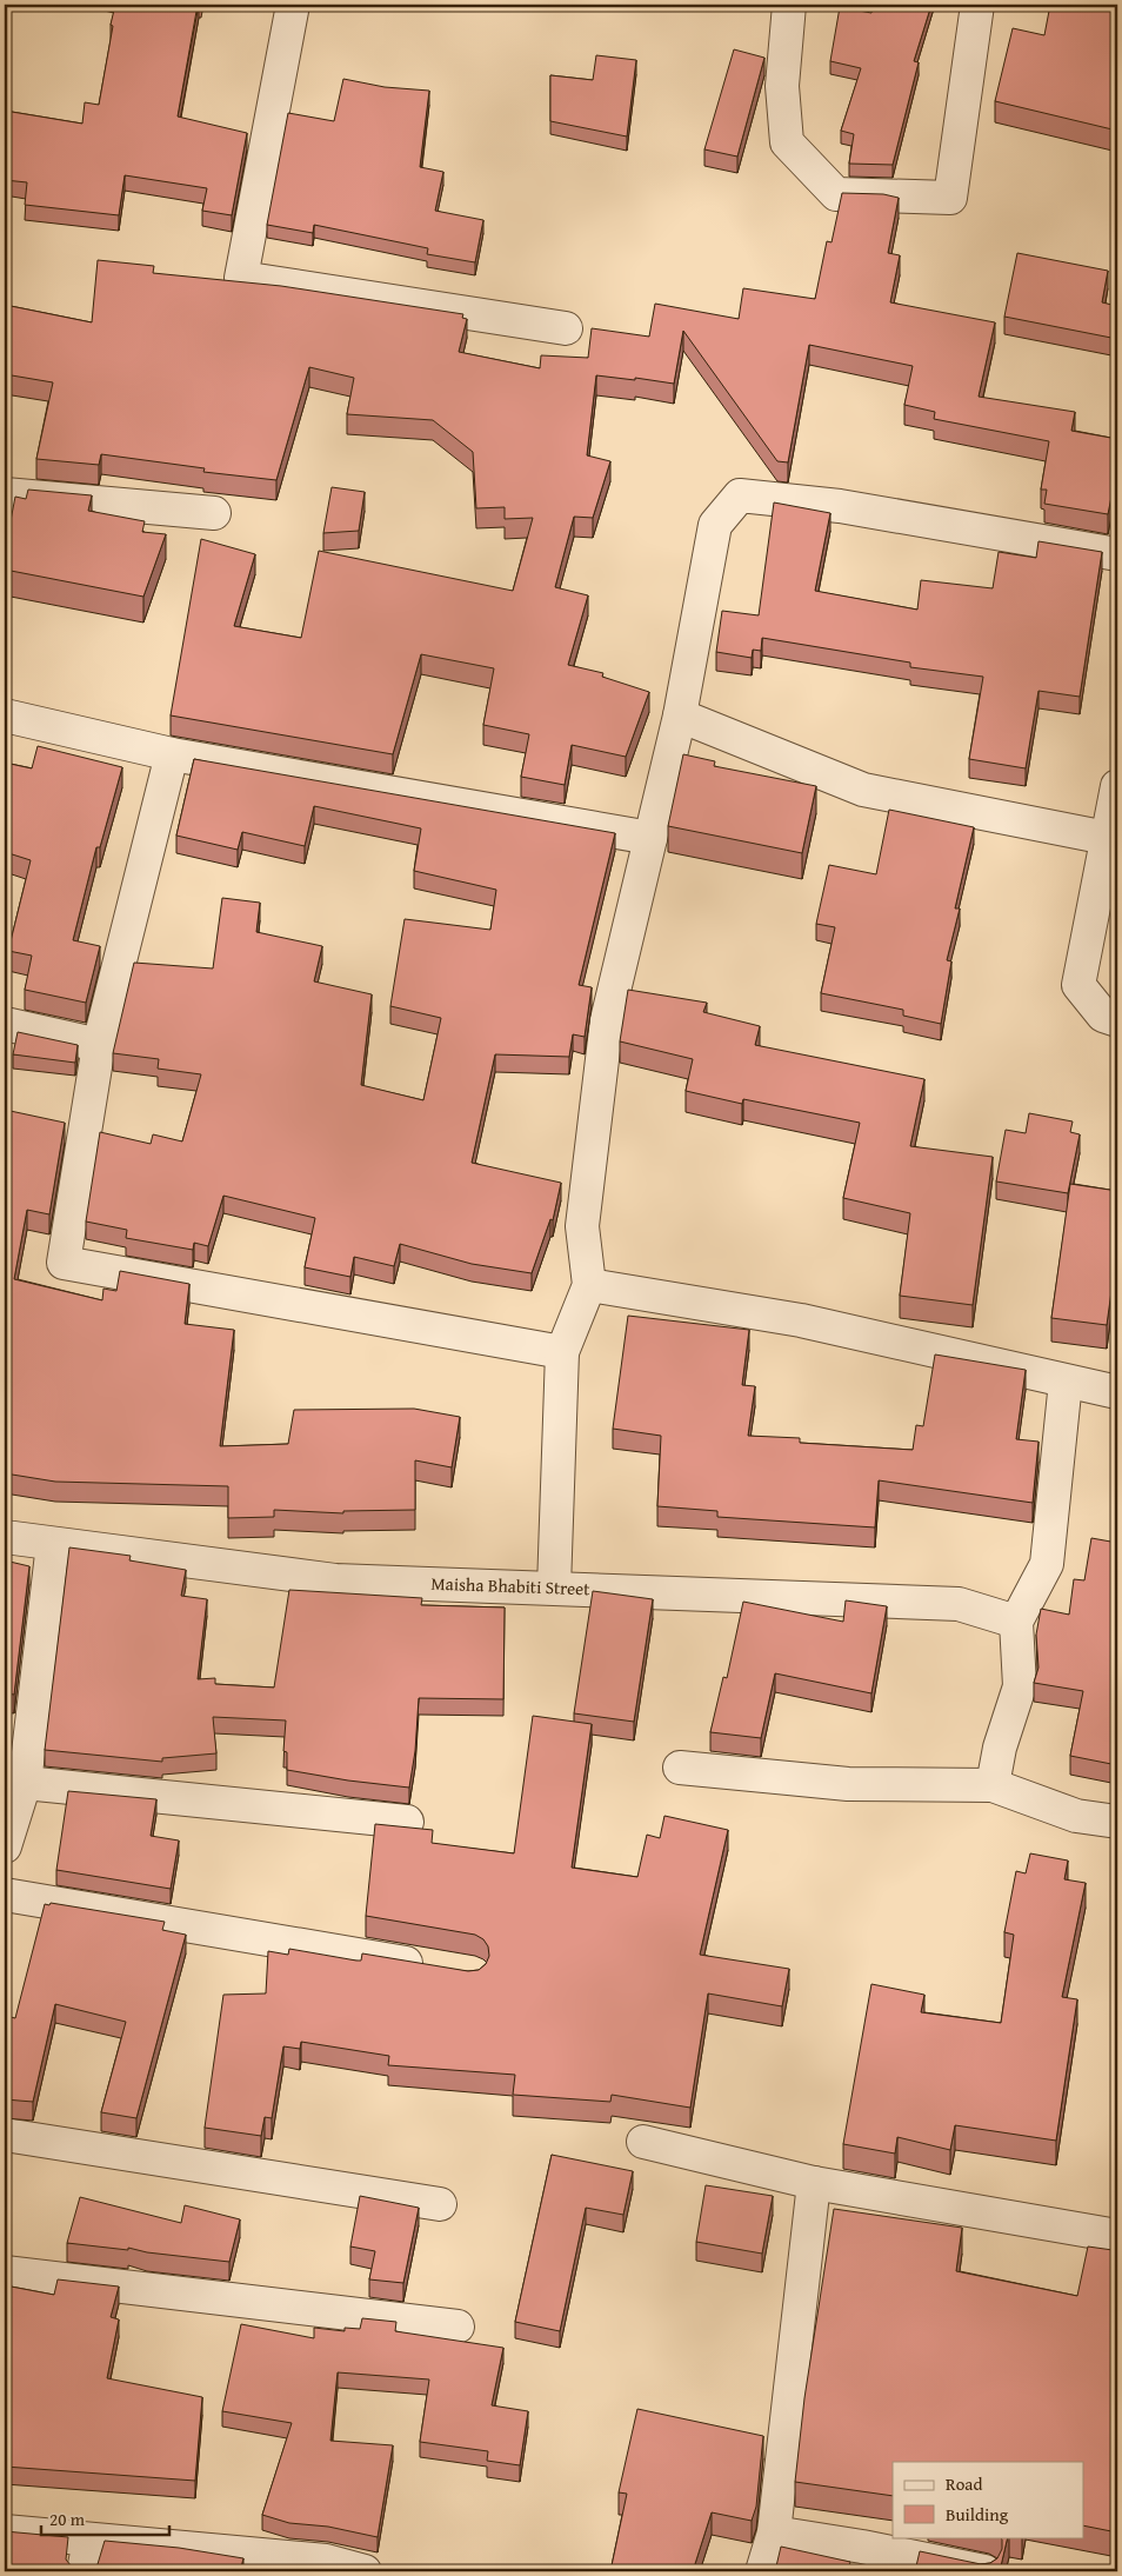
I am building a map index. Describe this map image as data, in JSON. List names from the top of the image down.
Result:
{
  "streets": {
    "street": ["Maisha Bhabiti Street"]
  },
  "legend": ["Road", "Building"],
  "scale_bar": "20 m"
}
